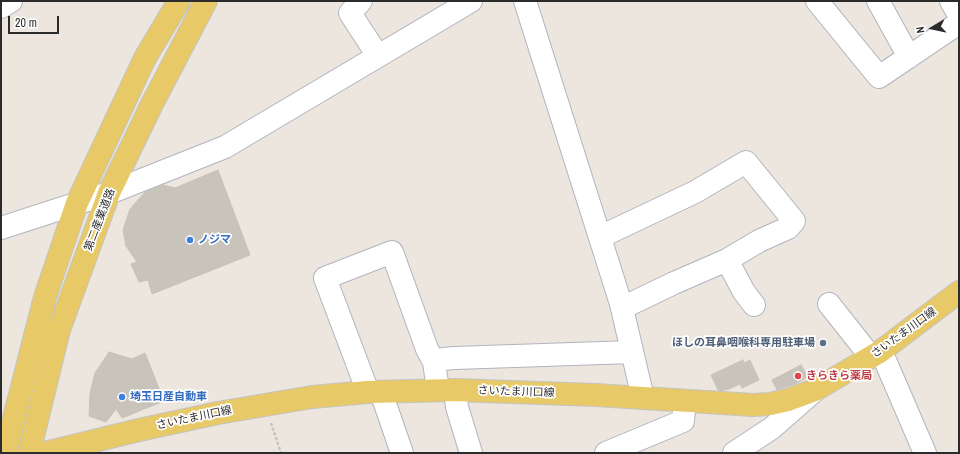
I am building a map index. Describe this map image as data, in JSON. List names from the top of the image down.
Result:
{
  "streets": {
    "main road": ["第二産業道路", "さいたま川口線"]
  },
  "places": [
    "ノジマ",
    "ほしの耳鼻咽喉科専用駐車場",
    "きらきら薬局",
    "埼玉日産自動車"
  ],
  "scale_bar": "20 m",
  "north": "left"
}
